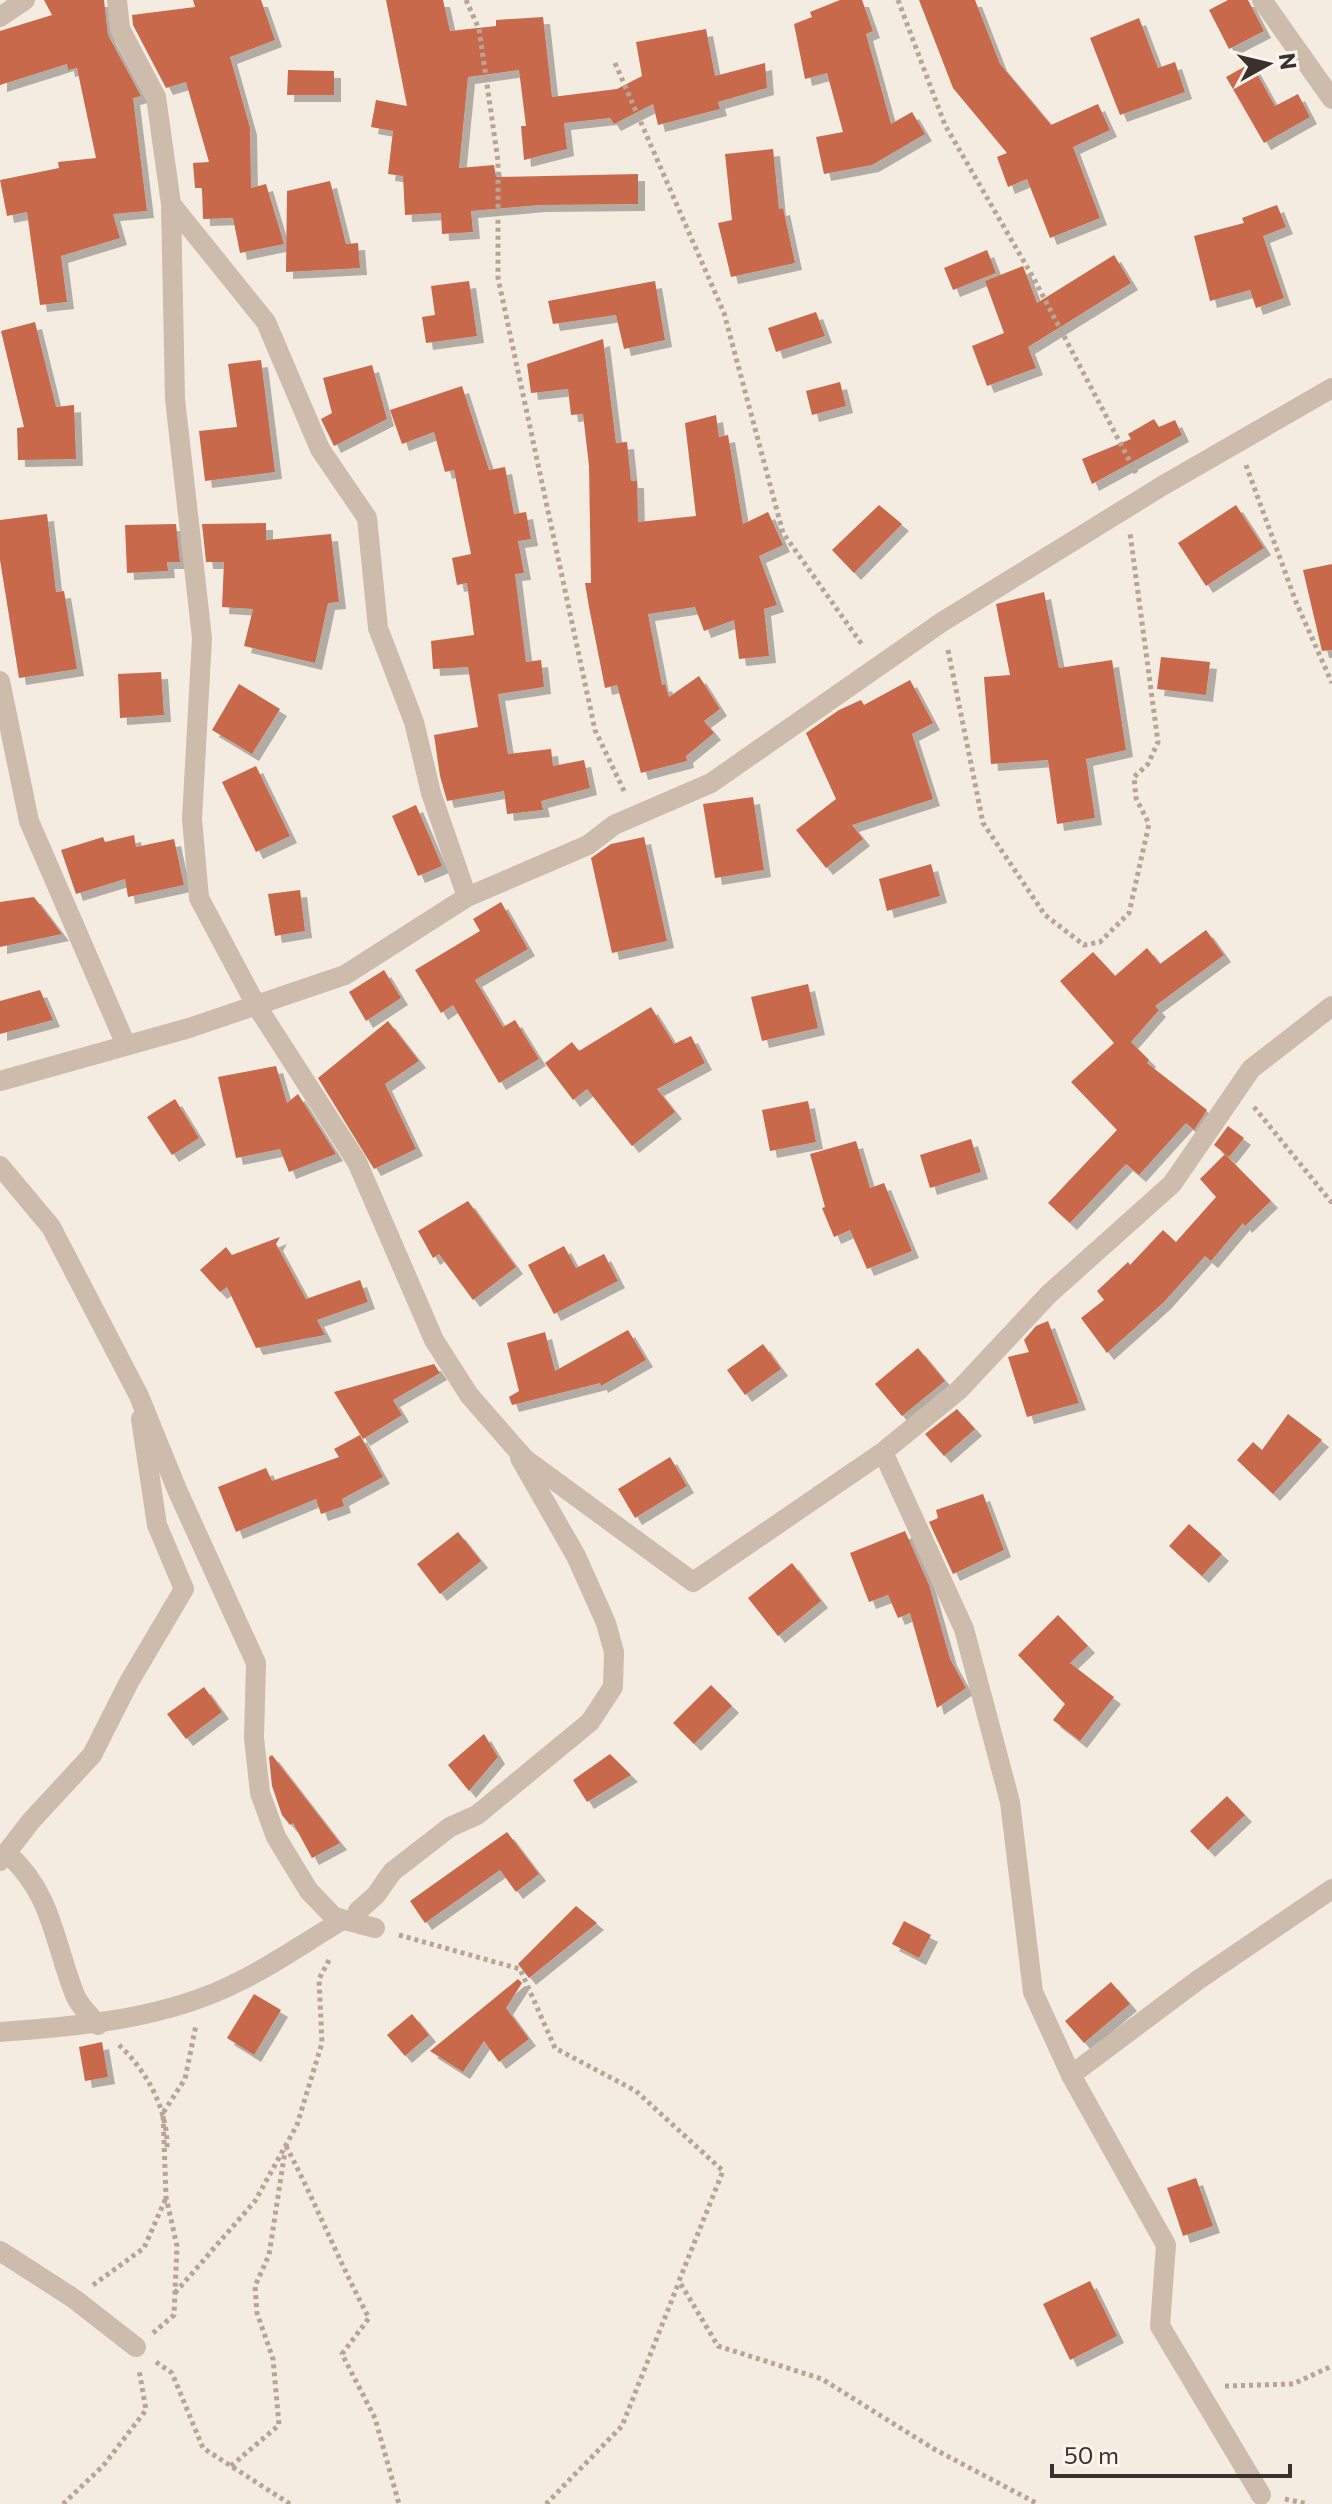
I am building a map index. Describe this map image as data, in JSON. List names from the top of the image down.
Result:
{
  "scale_bar": "50 m",
  "north": "right"
}
